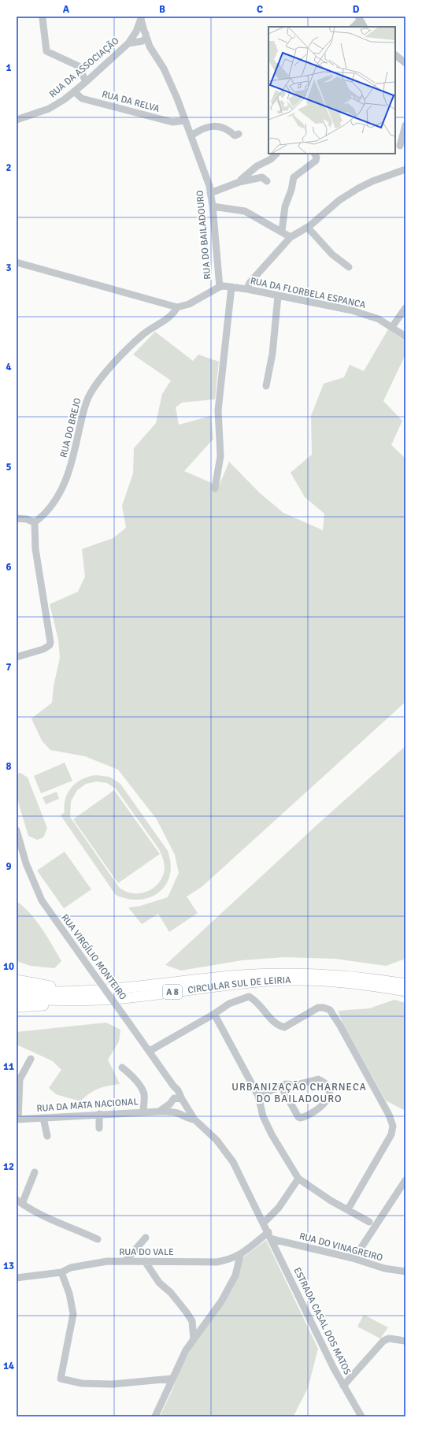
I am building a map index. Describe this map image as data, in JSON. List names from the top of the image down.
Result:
{
  "streets": {
    "highway": ["CIRCULAR SUL DE LEIRIA", "A 8"],
    "street": [
      "RUA DA ASSOCIAÇÃO",
      "RUA DA RELVA",
      "RUA DO BAILADOURO",
      "RUA DA FLORBELA ESPANCA",
      "RUA DO BREJO",
      "RUA VIRGÍLIO MONTEIRO",
      "RUA DA MATA NACIONAL",
      "RUA DO VINAGREIRO",
      "RUA DO VALE",
      "ESTRADA CASAL DOS MATOS"
    ]
  },
  "crossings": [
    ["RUA DA ASSOCIAÇÃO", "RUA DA RELVA"],
    ["RUA DA ASSOCIAÇÃO", "RUA DO BAILADOURO"],
    ["RUA DA RELVA", "RUA DO BAILADOURO"],
    ["RUA DO BAILADOURO", "RUA DA FLORBELA ESPANCA"],
    ["RUA DO BAILADOURO", "RUA DO BREJO"],
    ["RUA VIRGÍLIO MONTEIRO", "RUA DA MATA NACIONAL"],
    ["RUA DA MATA NACIONAL", "RUA DO VALE"],
    ["RUA DA MATA NACIONAL", "ESTRADA CASAL DOS MATOS"],
    ["RUA DO VINAGREIRO", "ESTRADA CASAL DOS MATOS"],
    ["RUA DO VALE", "ESTRADA CASAL DOS MATOS"]
  ],
  "districts": ["URBANIZAÇÃO CHARNECA DO BAILADOURO"],
  "grid": {
    "columns": [
      "A",
      "B",
      "C",
      "D"
    ],
    "rows": [
      "1",
      "2",
      "3",
      "4",
      "5",
      "6",
      "7",
      "8",
      "9",
      "10",
      "11",
      "12",
      "13",
      "14"
    ]
  }
}
